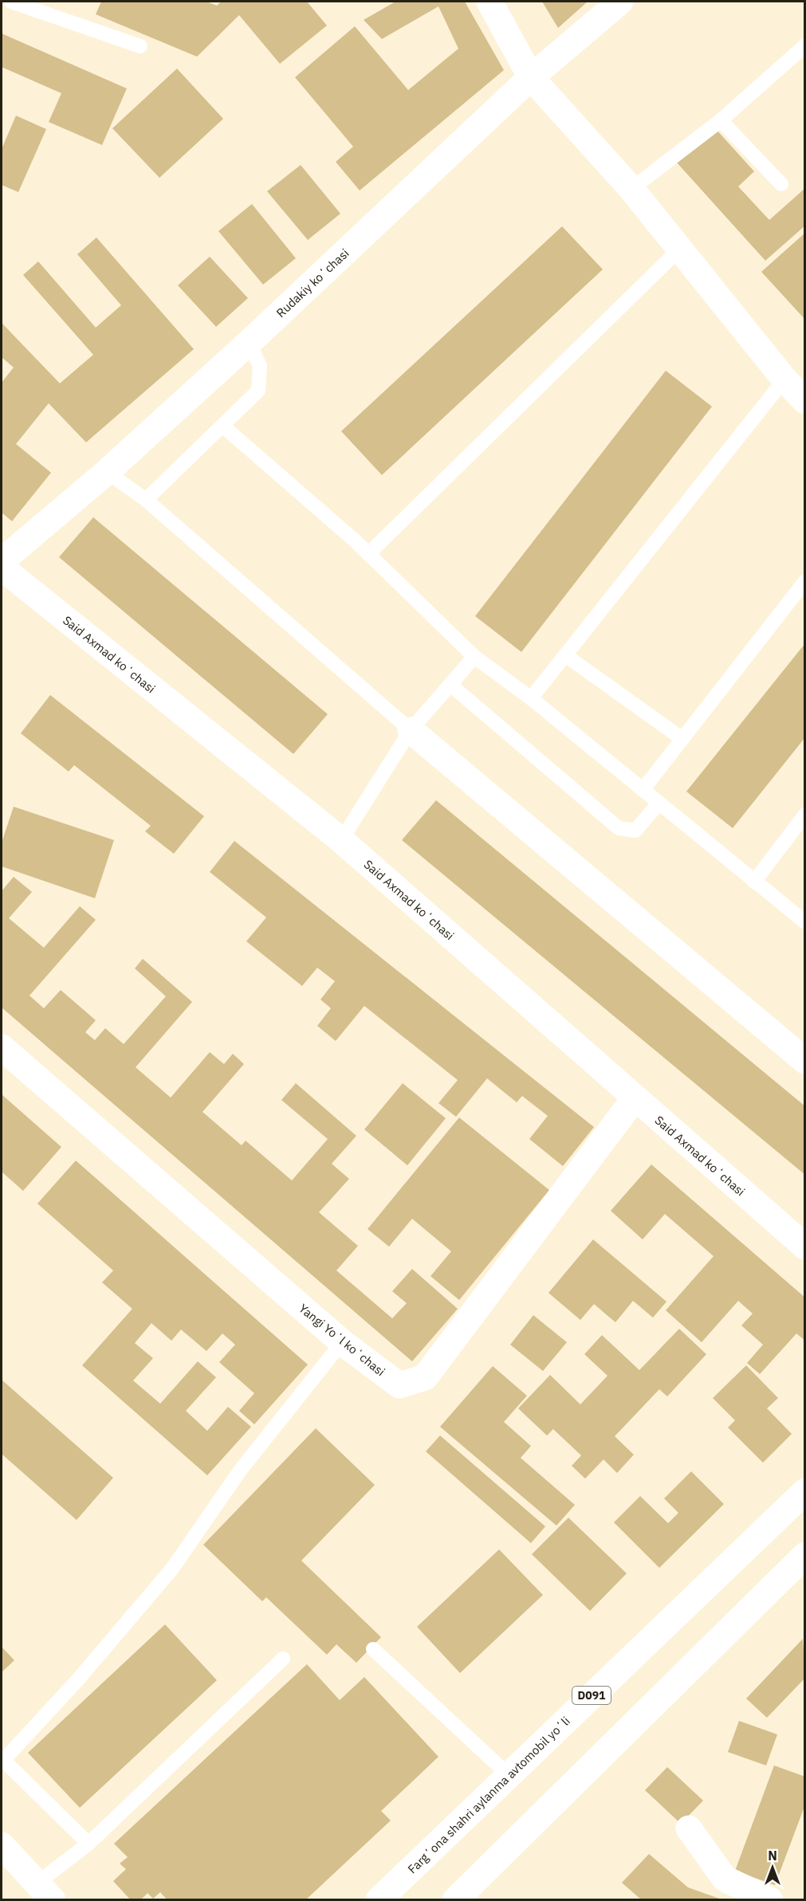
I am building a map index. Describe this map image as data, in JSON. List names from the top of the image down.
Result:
{
  "streets": {
    "main road": [
      "Rudakiy koʻchasi",
      "Said Axmad koʻchasi",
      "Yangi Yoʻl koʻchasi",
      "D091",
      "Fargʻona shahri aylanma avtomobil yoʻli"
    ]
  },
  "crossings": [
    ["Said Axmad koʻchasi", "Yangi Yoʻl koʻchasi"]
  ],
  "north": "top"
}
